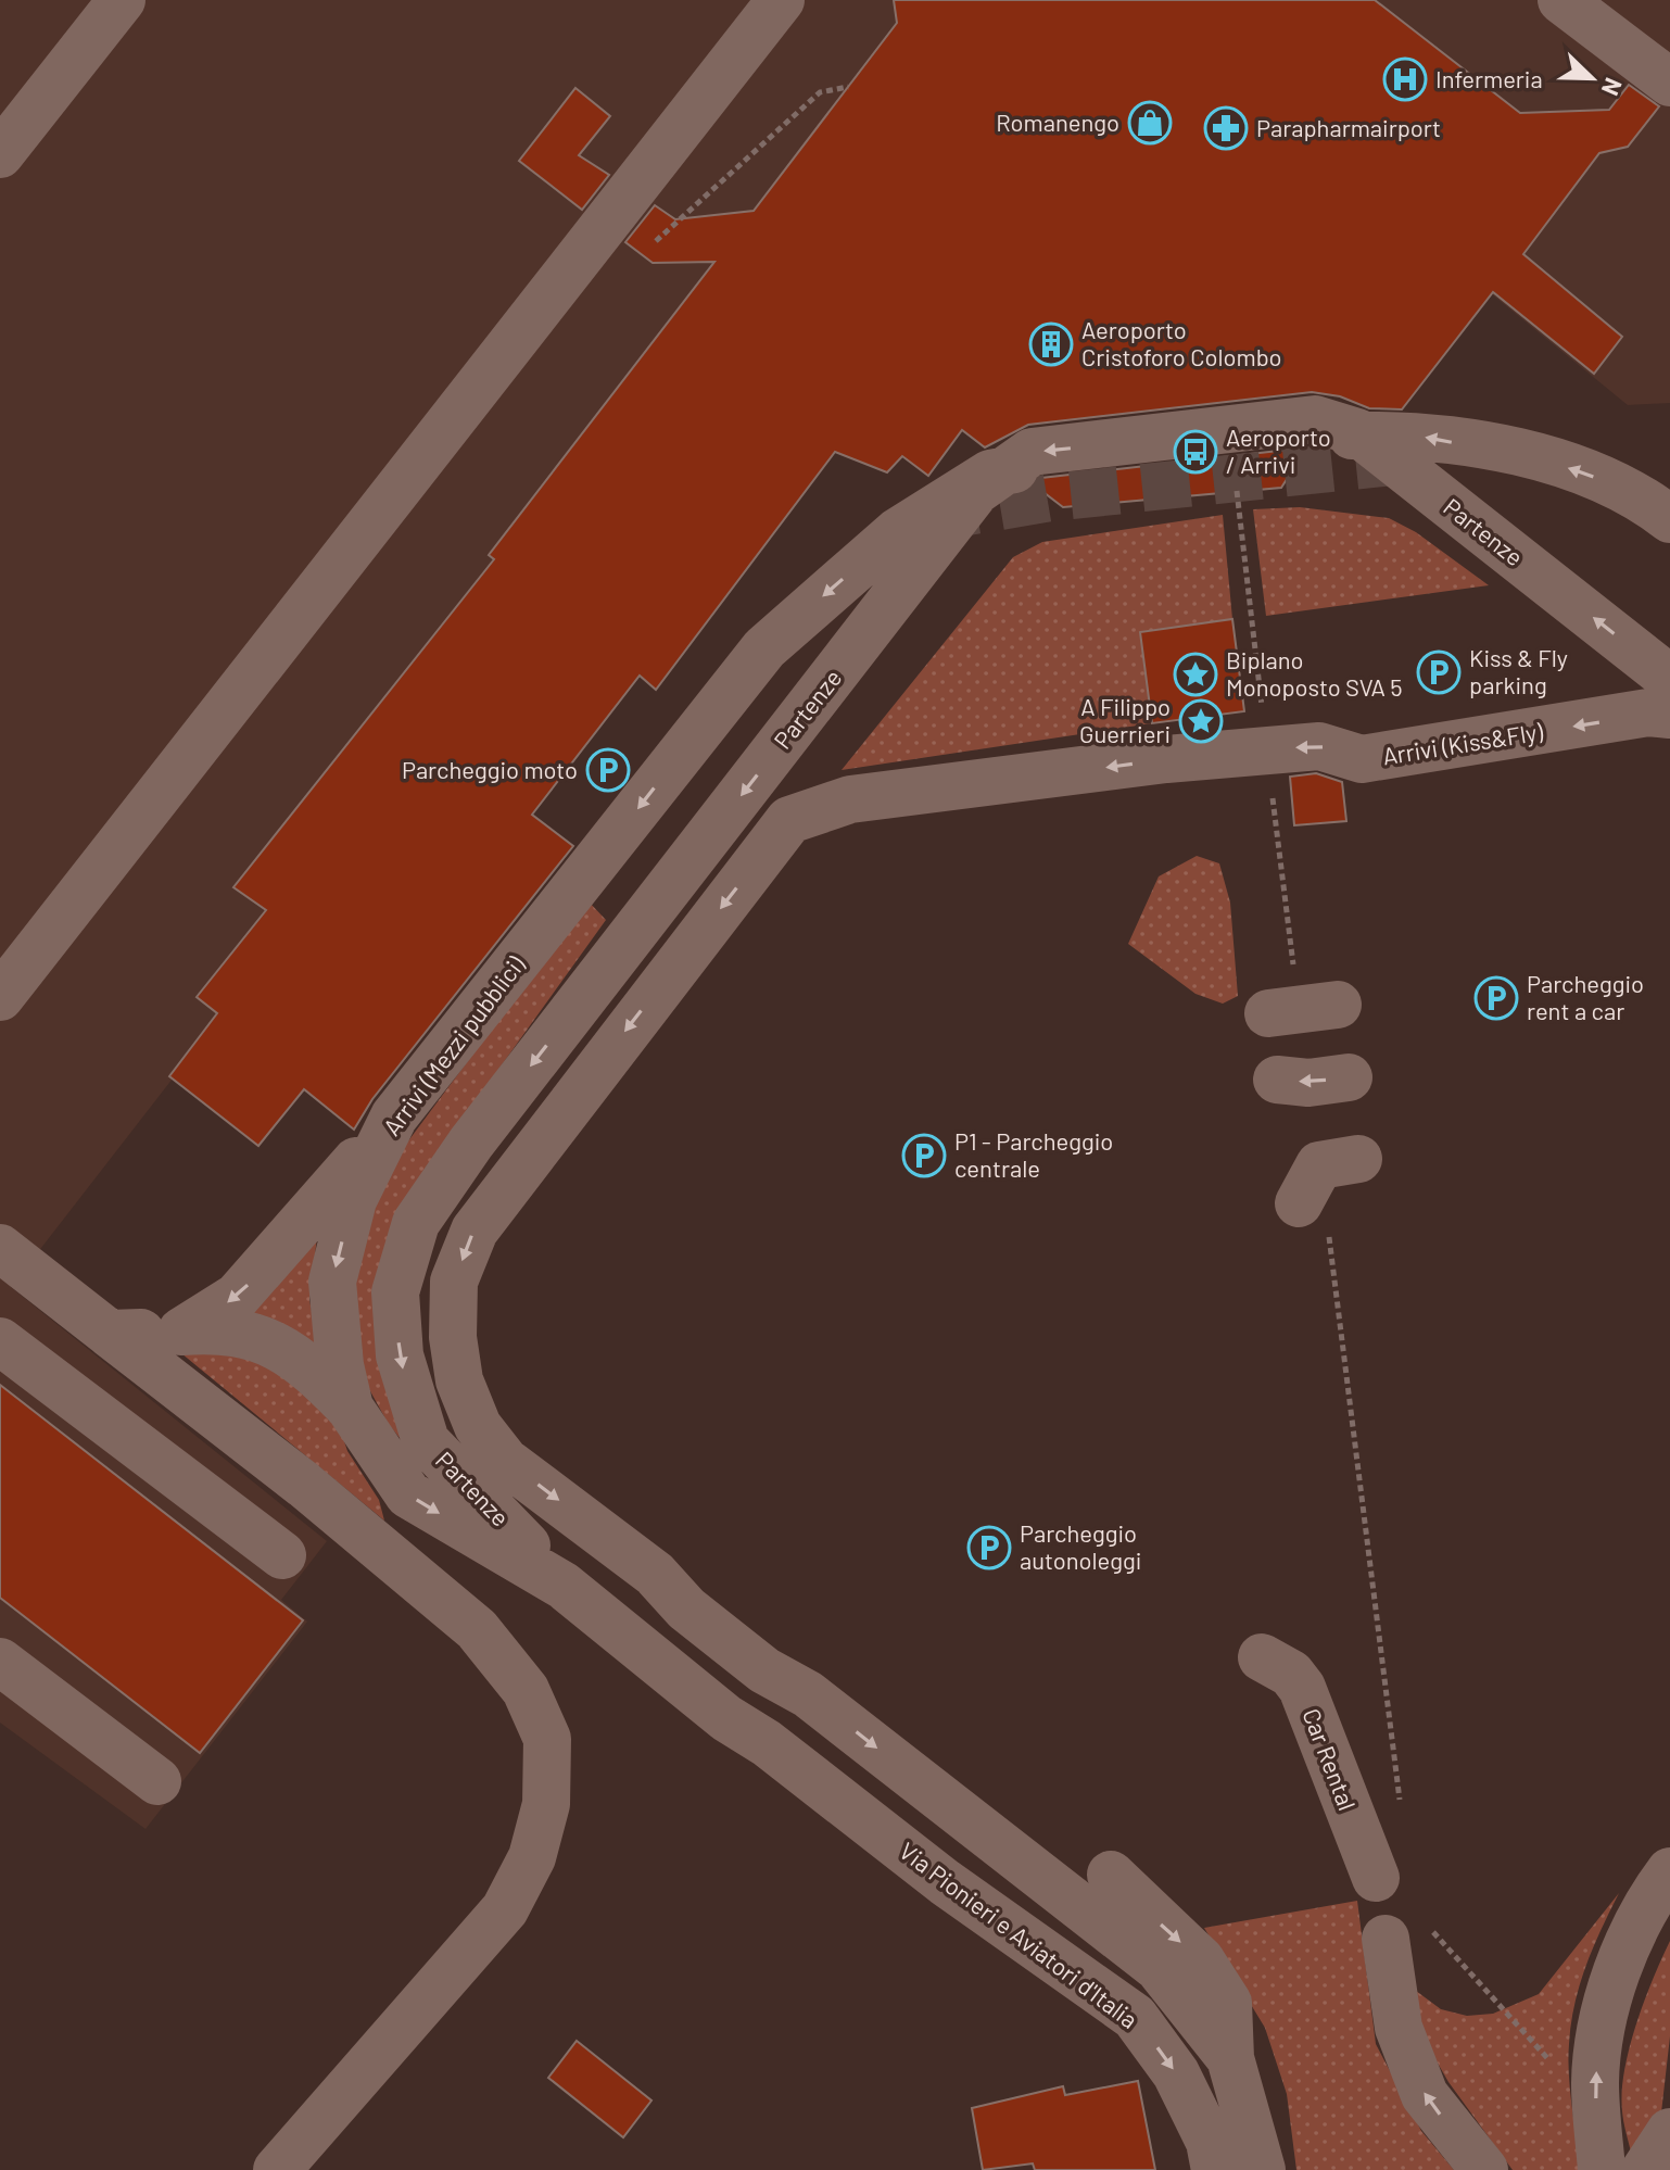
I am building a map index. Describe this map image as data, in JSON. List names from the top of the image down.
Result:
{
  "streets": {
    "lane": [
      "Partenze",
      "Arrivi (Kiss&Fly)",
      "Arrivi (Mezzi pubblici)",
      "Car Rental",
      "Via Pionieri e Aviatori d'Italia"
    ]
  },
  "crossings": [
    ["Partenze", "Arrivi (Mezzi pubblici)"],
    ["Partenze", "Via Pionieri e Aviatori d'Italia"],
    ["Arrivi (Mezzi pubblici)", "Via Pionieri e Aviatori d'Italia"]
  ],
  "one_way": ["Via Pionieri e Aviatori d'Italia"],
  "places": {
    "hospital": ["Infermeria"],
    "shop": ["Romanengo"],
    "pharmacy": ["Parapharmairport"],
    "building": ["Aeroporto Cristoforo Colombo"],
    "bus stop": ["Aeroporto / Arrivi"],
    "parking": [
      "Kiss & Fly parking",
      "Parcheggio moto",
      "Parcheggio rent a car",
      "P1 - Parcheggio centrale",
      "Parcheggio autonoleggi"
    ],
    "place": ["Biplano Monoposto SVA 5", "A Filippo Guerrieri"]
  },
  "north": "bottom right"
}
